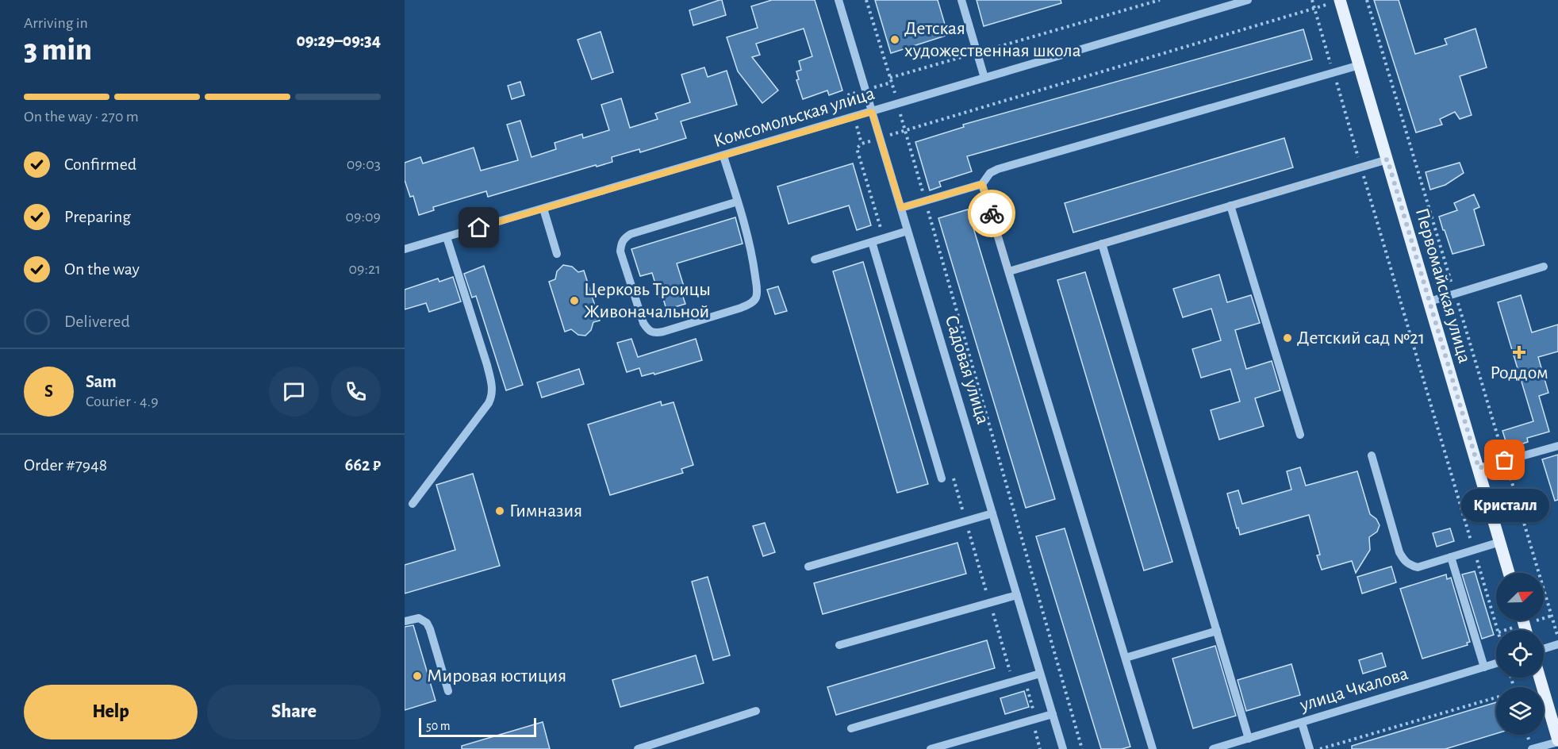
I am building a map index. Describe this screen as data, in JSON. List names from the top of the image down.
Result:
{
  "streets": {
    "main road": ["Первомайская улица"],
    "street": ["Комсомольская улица", "Садовая улица", "улица Чкалова"]
  },
  "crossings": [
    ["Комсомольская улица", "Садовая улица"]
  ],
  "places": {
    "other": [
      "Детская художественная школа",
      "Церковь Троицы Живоначальной",
      "Детский сад №21",
      "Кристалл",
      "Гимназия",
      "Мировая юстиция"
    ],
    "health": ["Роддом"]
  },
  "scale_bar": "50 m",
  "north": "top right",
  "page": {
    "heading": ["3 min", "Arriving in", "09:29–09:34"],
    "panel": [
      "Sam",
      "Courier · 4.9",
      "Order #7948",
      "662 ₽"
    ],
    "bar": "On the way · 270 m",
    "list": [
      ["Confirmed", "09:03"],
      ["Preparing", "09:09"],
      ["On the way", "09:21"],
      "Delivered"
    ],
    "round": "S",
    "bubble": "Кристалл",
    "buttons": ["Help", "Share"],
    "scale": "50 m"
  }
}
